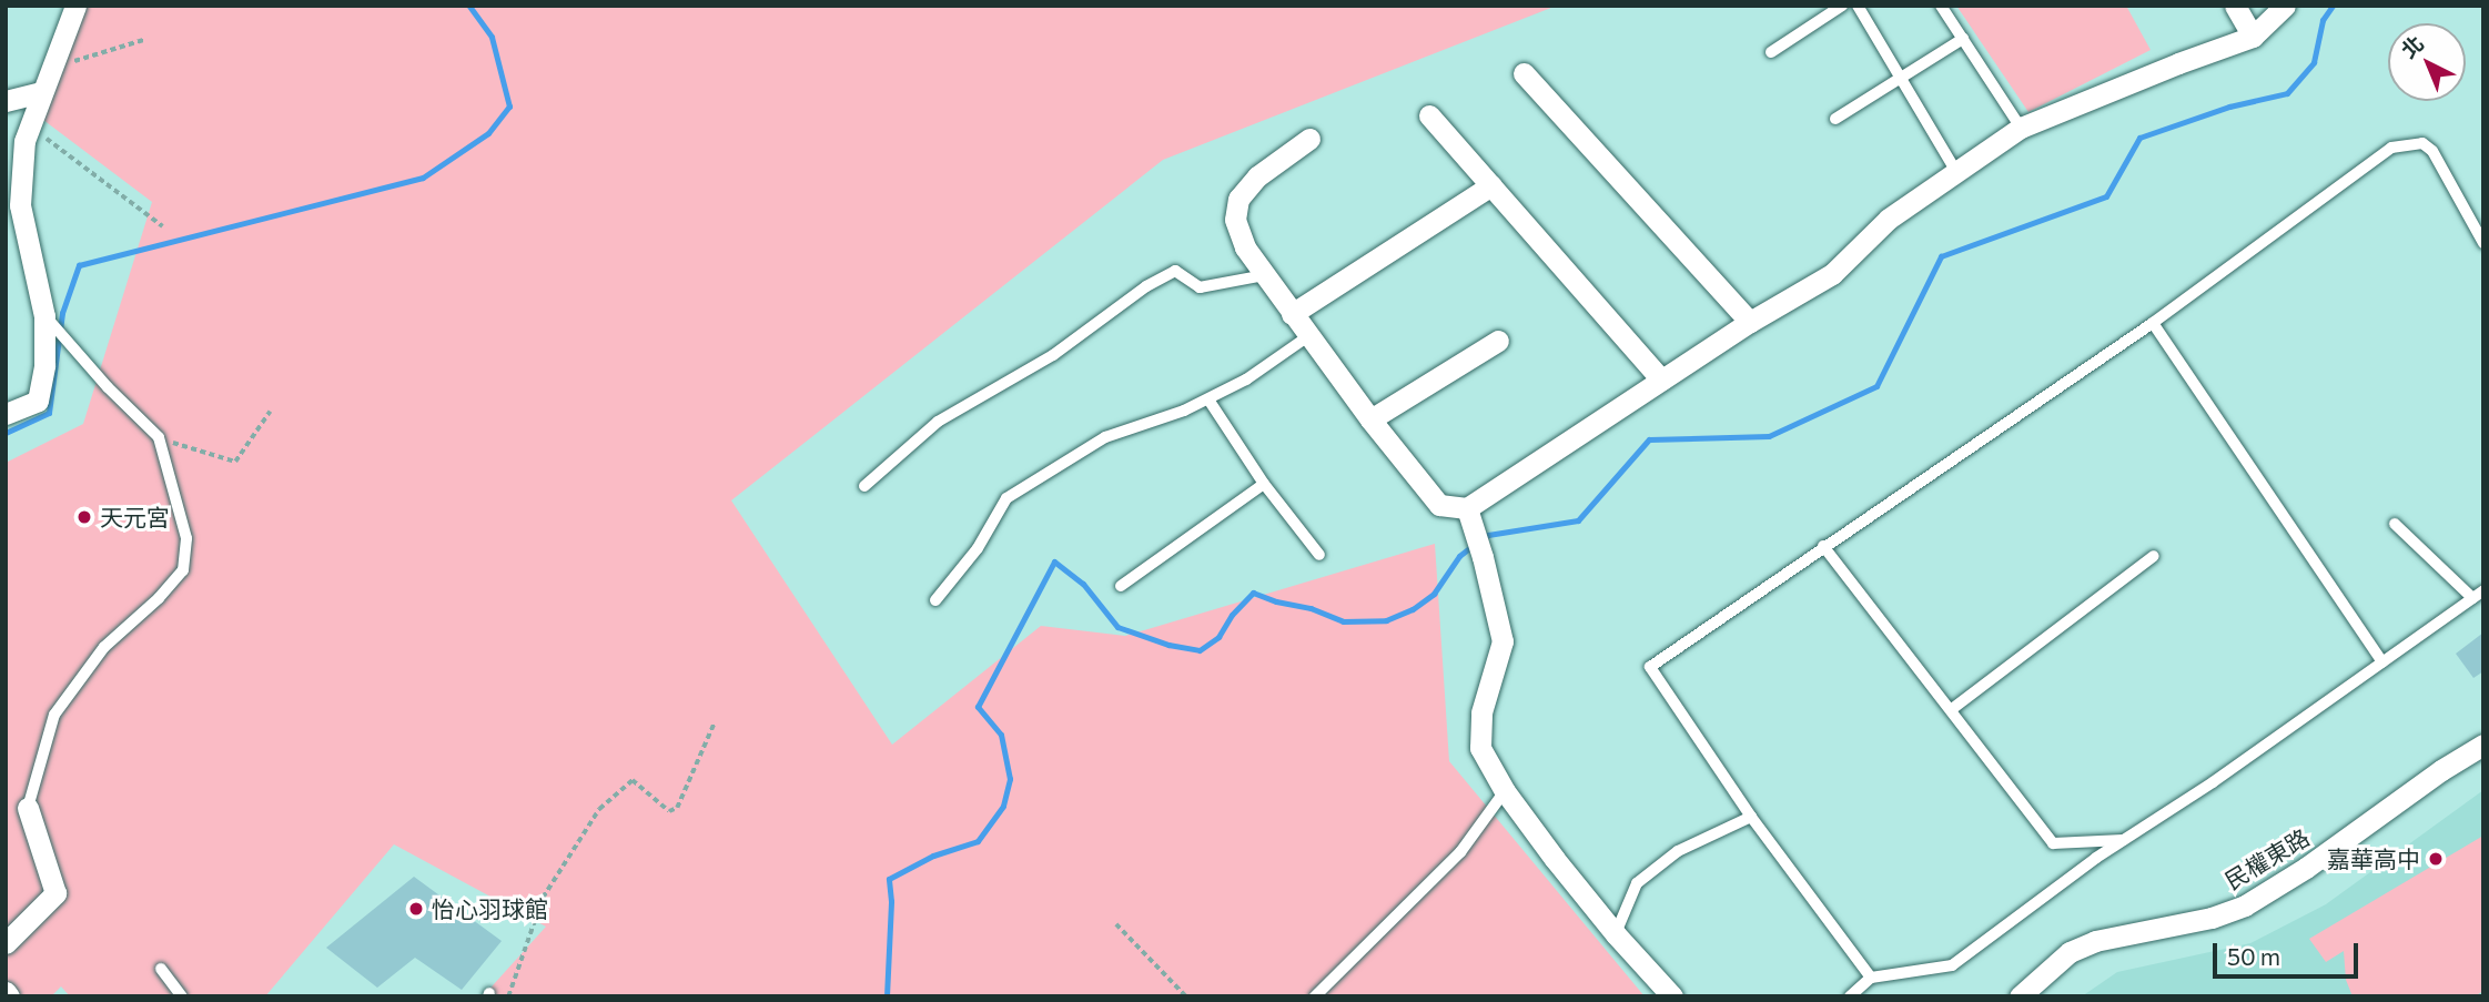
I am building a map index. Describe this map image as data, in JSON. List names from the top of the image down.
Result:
{
  "streets": {
    "street": ["民權東路"]
  },
  "places": ["天元宮", "嘉華高中", "怡心羽球館"],
  "scale_bar": "50 m",
  "north": "top left"
}
